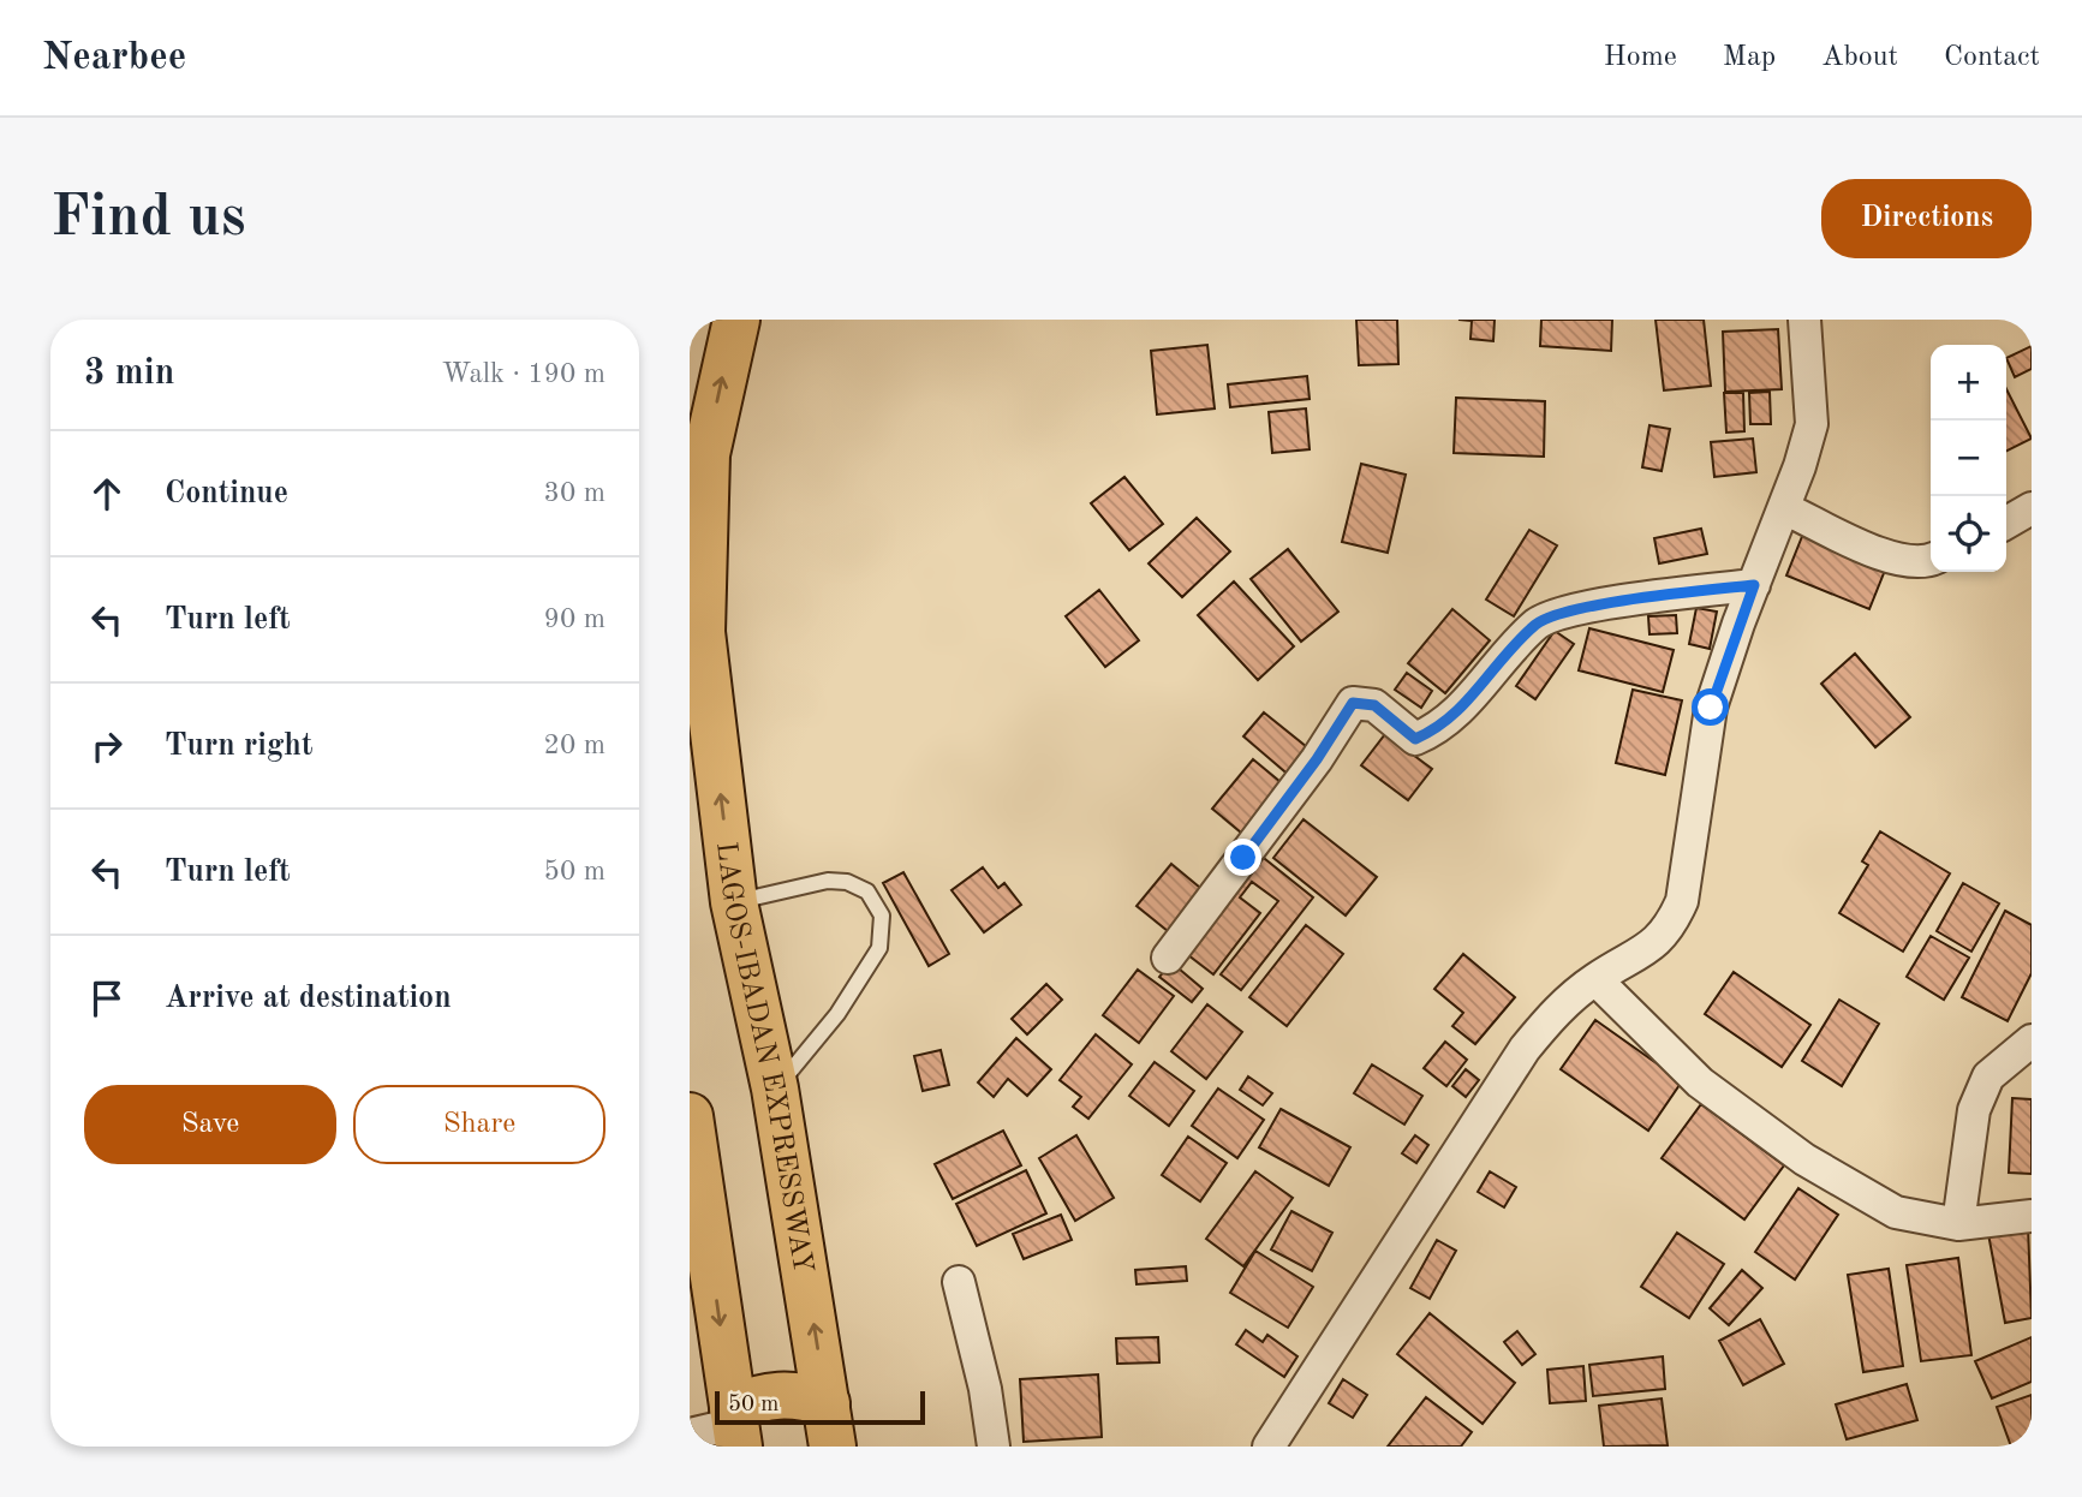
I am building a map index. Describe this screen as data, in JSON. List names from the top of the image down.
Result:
{
  "streets": {
    "highway": ["LAGOS-IBADAN EXPRESSWAY"]
  },
  "scale_bar": "50 m",
  "page": {
    "header": "Nearbee",
    "nav": [
      "Home",
      "Map",
      "About",
      "Contact"
    ],
    "buttons": [
      "Directions",
      ["Save", "Share"]
    ],
    "title": "Find us",
    "heading": ["3 min", "Walk · 190 m"],
    "map_buttons": ["+", "−"],
    "list": [
      ["Continue", "30 m"],
      ["Turn left", "90 m"],
      ["Turn right", "20 m"],
      ["Turn left", "50 m"],
      "Arrive at destination"
    ],
    "scale": "50 m"
  }
}
